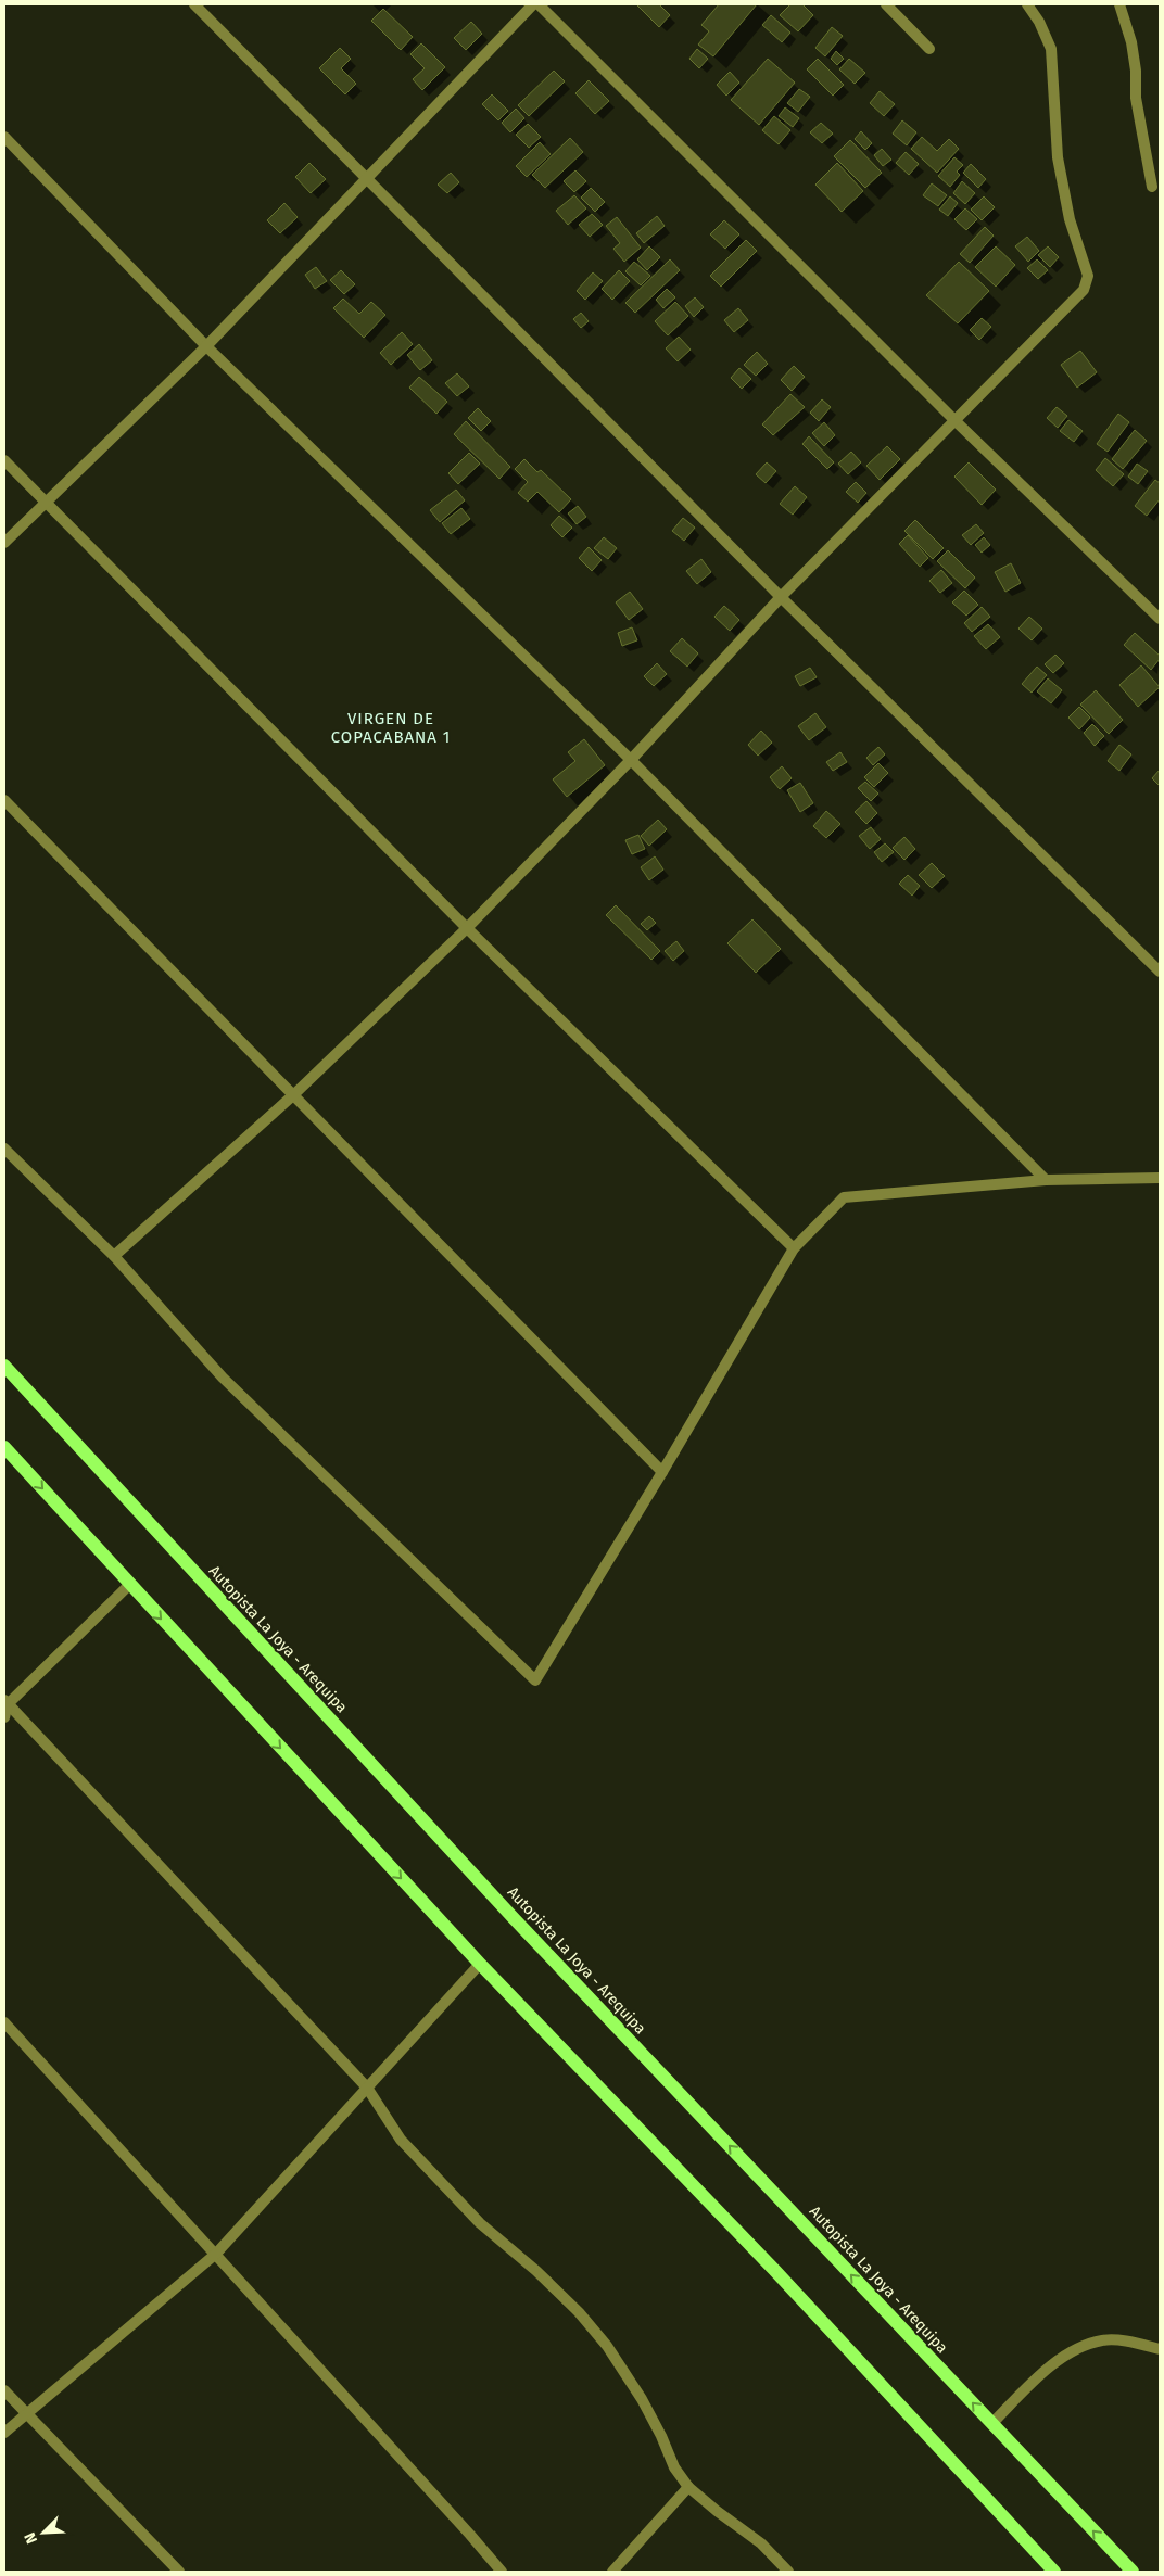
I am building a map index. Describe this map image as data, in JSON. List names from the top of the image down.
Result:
{
  "streets": {
    "main road": ["Autopista La Joya - Arequipa"]
  },
  "districts": ["VIRGEN DE COPACABANA 1"],
  "north": "bottom left"
}
